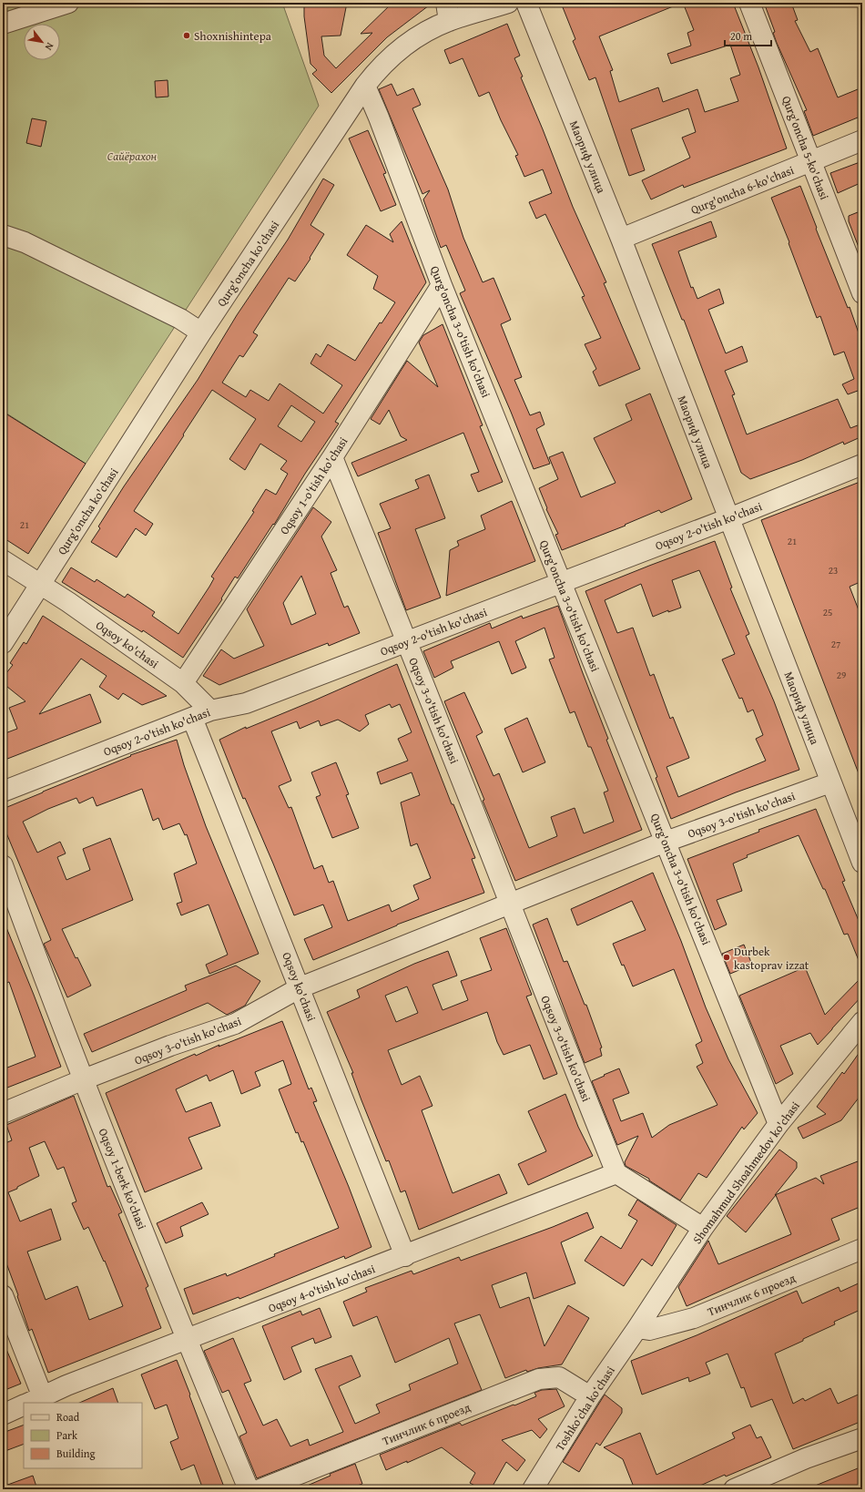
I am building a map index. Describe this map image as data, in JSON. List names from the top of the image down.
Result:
{
  "streets": {
    "street": [
      "Qurg'oncha 5-ko'chasi",
      "Маориф улица",
      "Qurg'oncha 6-ko'chasi",
      "Qurg'oncha ko'chasi",
      "Qurg'oncha 3-o'tish ko'chasi",
      "Oqsoy 1-o'tish ko'chasi",
      "Oqsoy 2-o'tish ko'chasi",
      "Oqsoy ko'chasi",
      "Oqsoy 3-o'tish ko'chasi",
      "Shomahmud Shoahmedov ko'chasi",
      "Oqsoy 1-berk ko'chasi",
      "Oqsoy 4-o'tish ko'chasi",
      "Тинчлик 6 проезд",
      "Toshkoʻcha koʻchasi"
    ]
  },
  "crossings": [
    ["Qurg'oncha 5-ko'chasi", "Qurg'oncha 6-ko'chasi"],
    ["Маориф улица", "Qurg'oncha 6-ko'chasi"],
    ["Маориф улица", "Oqsoy 2-o'tish ko'chasi"],
    ["Маориф улица", "Oqsoy 3-o'tish ko'chasi"],
    ["Qurg'oncha ko'chasi", "Qurg'oncha 3-o'tish ko'chasi"],
    ["Qurg'oncha ko'chasi", "Oqsoy ko'chasi"],
    ["Qurg'oncha 3-o'tish ko'chasi", "Oqsoy 1-o'tish ko'chasi"],
    ["Qurg'oncha 3-o'tish ko'chasi", "Oqsoy 2-o'tish ko'chasi"],
    ["Qurg'oncha 3-o'tish ko'chasi", "Oqsoy 3-o'tish ko'chasi"],
    ["Qurg'oncha 3-o'tish ko'chasi", "Shomahmud Shoahmedov ko'chasi"],
    ["Oqsoy 1-o'tish ko'chasi", "Oqsoy ko'chasi"],
    ["Oqsoy 1-o'tish ko'chasi", "Oqsoy 3-o'tish ko'chasi"],
    ["Oqsoy 2-o'tish ko'chasi", "Oqsoy ko'chasi"],
    ["Oqsoy 2-o'tish ko'chasi", "Oqsoy 3-o'tish ko'chasi"],
    ["Oqsoy ko'chasi", "Oqsoy 3-o'tish ko'chasi"],
    ["Oqsoy ko'chasi", "Oqsoy 4-o'tish ko'chasi"],
    ["Oqsoy 3-o'tish ko'chasi", "Oqsoy 1-berk ko'chasi"],
    ["Oqsoy 3-o'tish ko'chasi", "Oqsoy 4-o'tish ko'chasi"],
    ["Shomahmud Shoahmedov ko'chasi", "Тинчлик 6 проезд"],
    ["Shomahmud Shoahmedov ko'chasi", "Toshkoʻcha koʻchasi"],
    ["Oqsoy 1-berk ko'chasi", "Oqsoy 4-o'tish ko'chasi"],
    ["Тинчлик 6 проезд", "Toshkoʻcha koʻchasi"]
  ],
  "parks": ["Сайёрахон"],
  "places": ["Shoxnishintepa", "Durbek kastoprav izzat"],
  "house_numbers": [
    "21",
    "21",
    "23",
    "25",
    "27",
    "29"
  ],
  "legend": ["Road", "Park", "Building"],
  "scale_bar": "20 m",
  "north": "bottom right"
}
